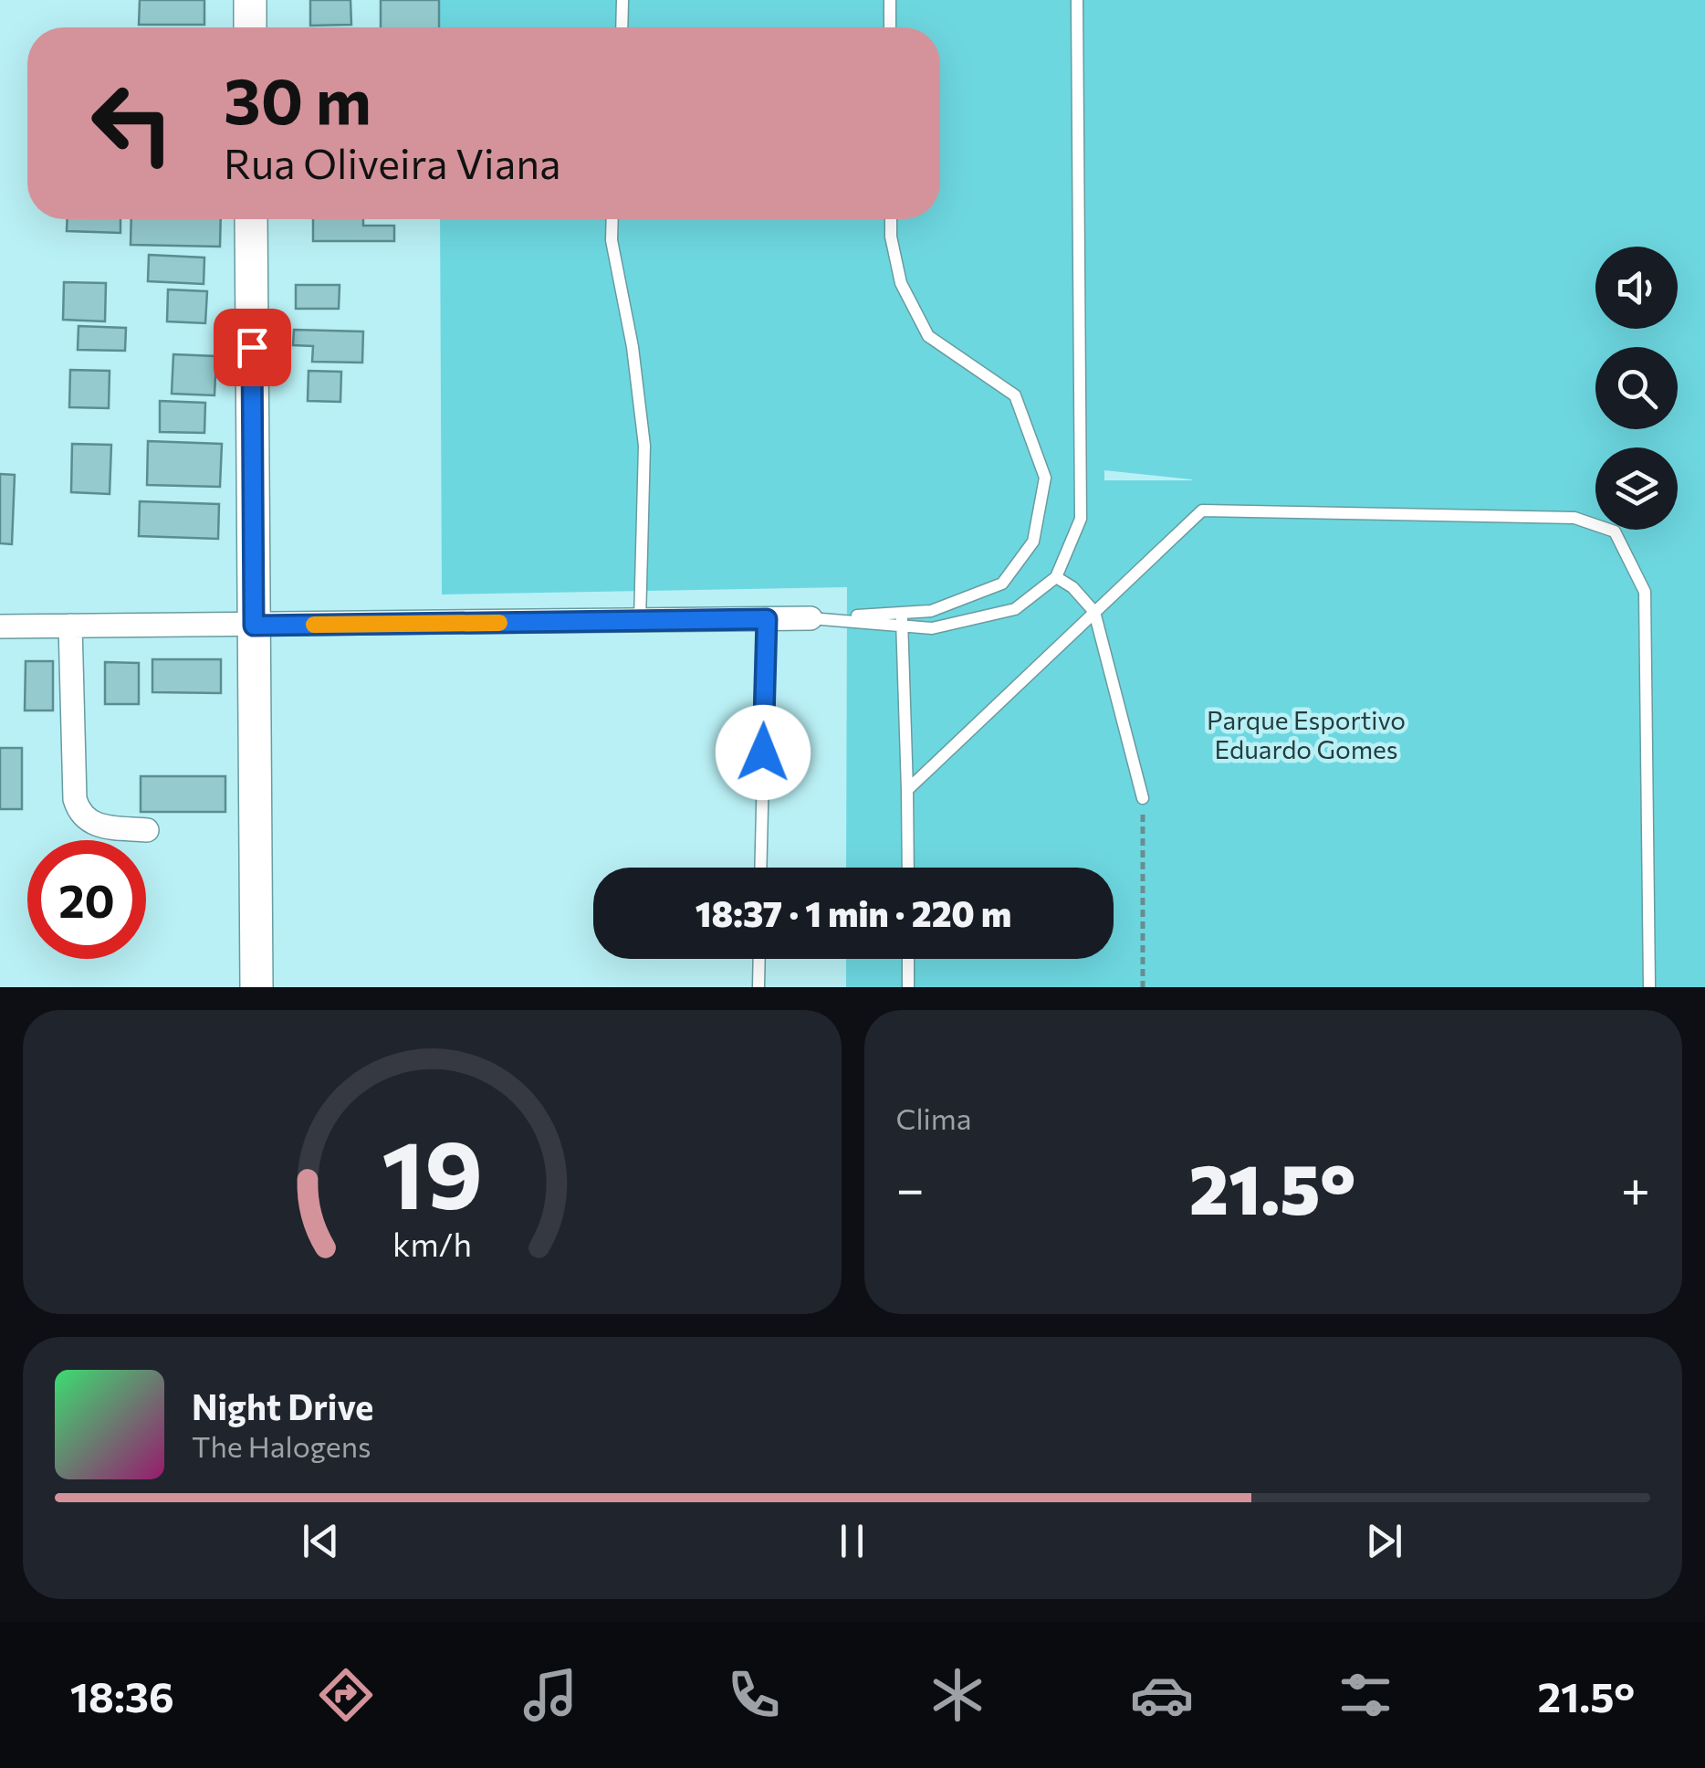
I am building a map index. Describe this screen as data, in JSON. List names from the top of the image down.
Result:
{
  "parks": ["Parque Esportivo Eduardo Gomes"],
  "page": {
    "turn": ["30 m", "Rua Oliveira Viana"],
    "limit": "20",
    "trip": "18:37 · 1 min · 220 m",
    "tile": "Clima",
    "heat": ["−", "21.5°", "+"],
    "song": ["Night Drive", "The Halogens"],
    "tabs": ["18:36", "21.5°"],
    "gauge": ["19", "km/h"]
  }
}
